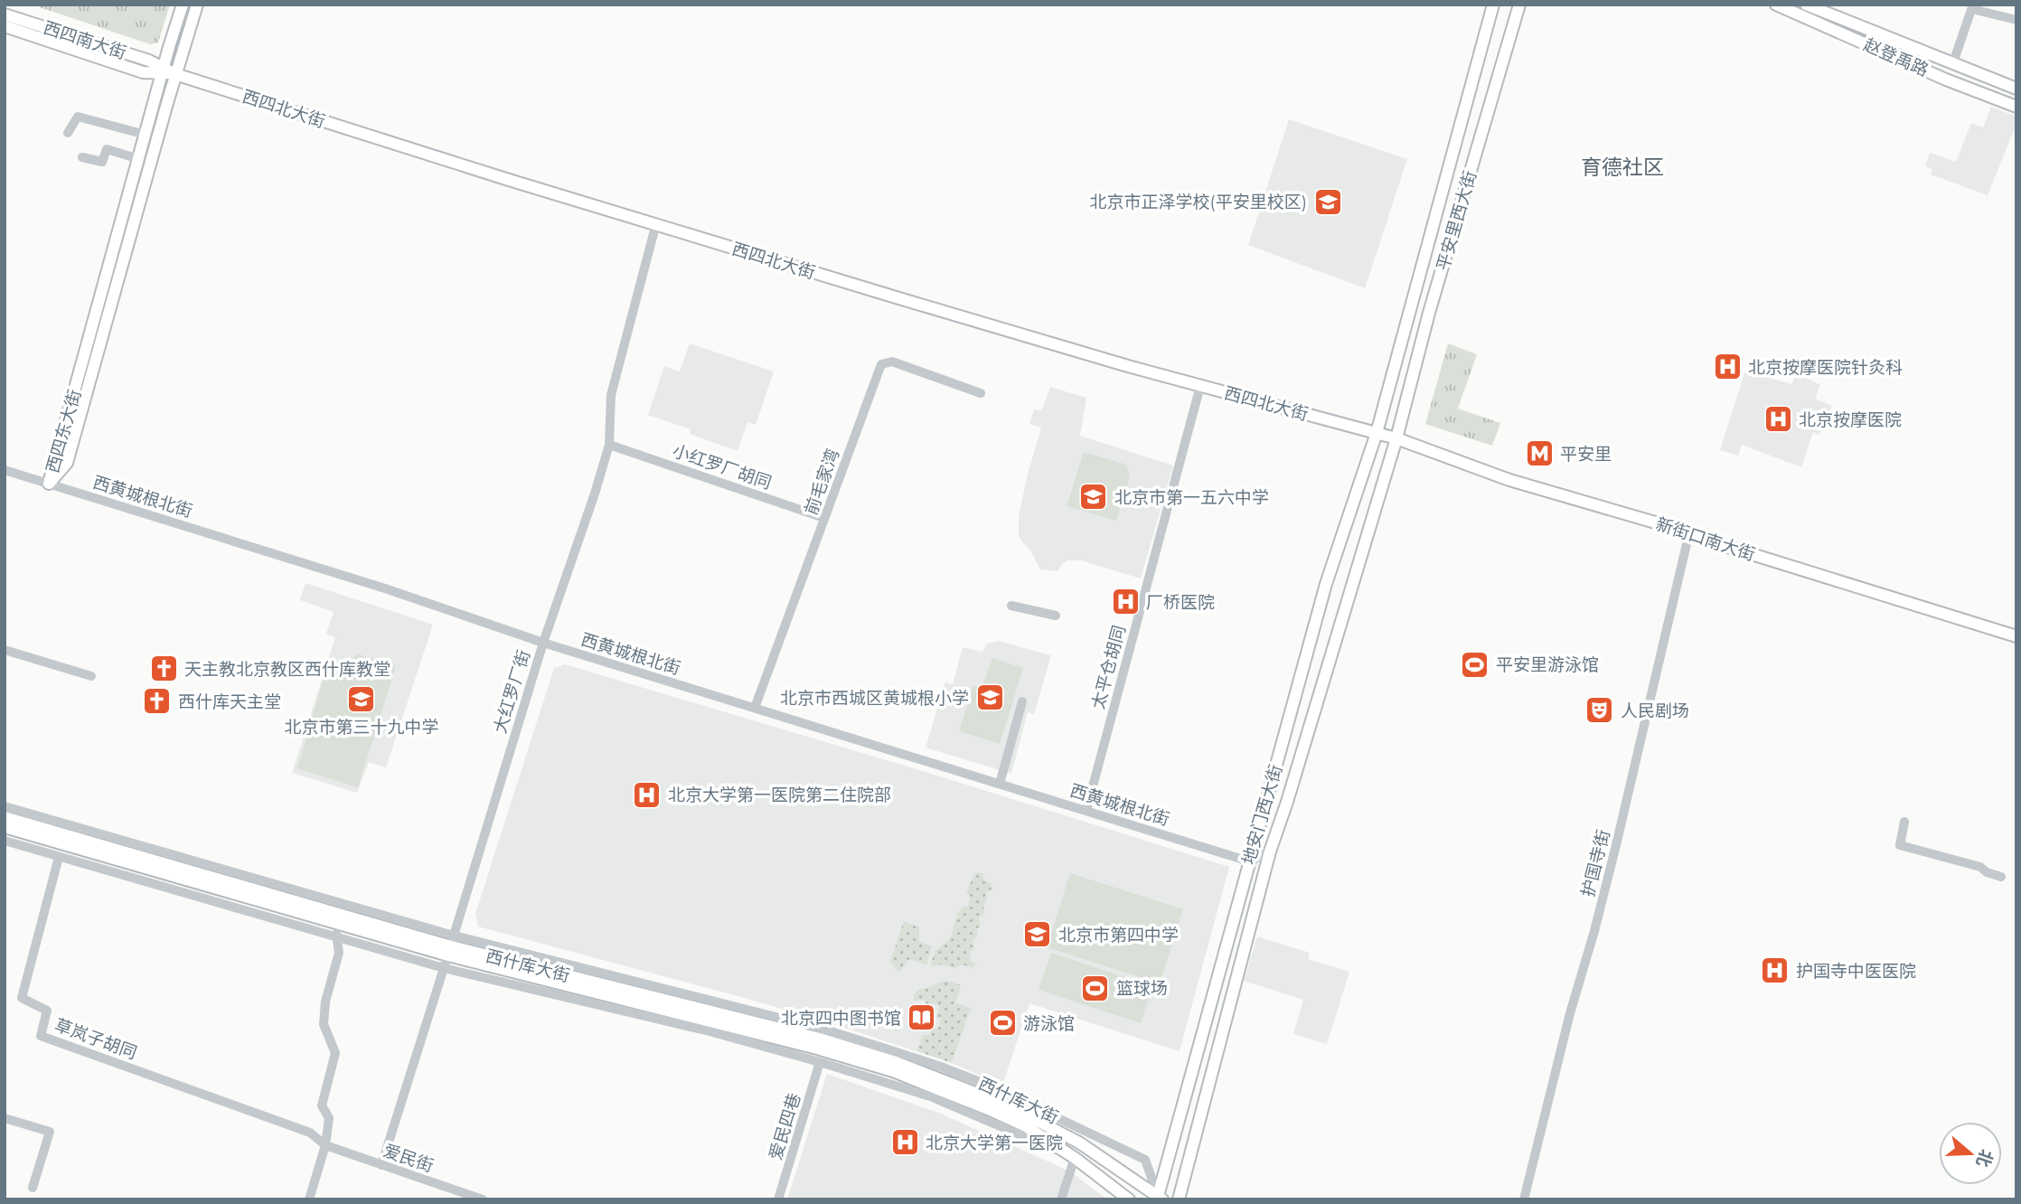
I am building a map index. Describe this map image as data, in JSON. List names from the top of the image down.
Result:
{
  "streets": {
    "main road": [
      "西四南大街",
      "赵登禹路",
      "西四北大街",
      "平安里西大街",
      "西四东大街",
      "新街口南大街",
      "地安门西大街",
      "西什库大街"
    ],
    "street": [
      "小红罗厂胡同",
      "前毛家湾",
      "西黄城根北街",
      "太平仓胡同",
      "大红罗厂街",
      "护国寺街",
      "草岚子胡同",
      "爱民四巷",
      "爱民街"
    ]
  },
  "crossings": [
    ["西四南大街", "西四北大街"],
    ["西四南大街", "西四东大街"],
    ["西四北大街", "平安里西大街"],
    ["西四北大街", "西四东大街"],
    ["西四北大街", "新街口南大街"],
    ["西四北大街", "太平仓胡同"],
    ["西四北大街", "大红罗厂街"],
    ["西四北大街", "地安门西大街"],
    ["平安里西大街", "新街口南大街"],
    ["平安里西大街", "地安门西大街"],
    ["西四东大街", "西黄城根北街"],
    ["小红罗厂胡同", "前毛家湾"],
    ["小红罗厂胡同", "大红罗厂街"],
    ["前毛家湾", "西黄城根北街"],
    ["西黄城根北街", "太平仓胡同"],
    ["西黄城根北街", "大红罗厂街"],
    ["西黄城根北街", "地安门西大街"],
    ["新街口南大街", "地安门西大街"],
    ["新街口南大街", "护国寺街"],
    ["大红罗厂街", "西什库大街"],
    ["大红罗厂街", "爱民街"],
    ["地安门西大街", "西什库大街"],
    ["西什库大街", "草岚子胡同"],
    ["西什库大街", "爱民四巷"],
    ["草岚子胡同", "爱民街"]
  ],
  "districts": ["育德社区"],
  "places": {
    "school or university": [
      "北京市正泽学校(平安里校区)",
      "北京市第一五六中学",
      "北京市西城区黄城根小学",
      "北京市第三十九中学",
      "北京市第四中学"
    ],
    "hospital": [
      "北京按摩医院针灸科",
      "北京按摩医院",
      "厂桥医院",
      "北京大学第一医院第二住院部",
      "护国寺中医医院",
      "北京大学第一医院"
    ],
    "metro station": ["平安里"],
    "sports": ["平安里游泳馆", "篮球场", "游泳馆"],
    "church": ["天主教北京教区西什库教堂", "西什库天主堂"],
    "theatre": ["人民剧场"],
    "library": ["北京四中图书馆"]
  },
  "north": "right"
}
